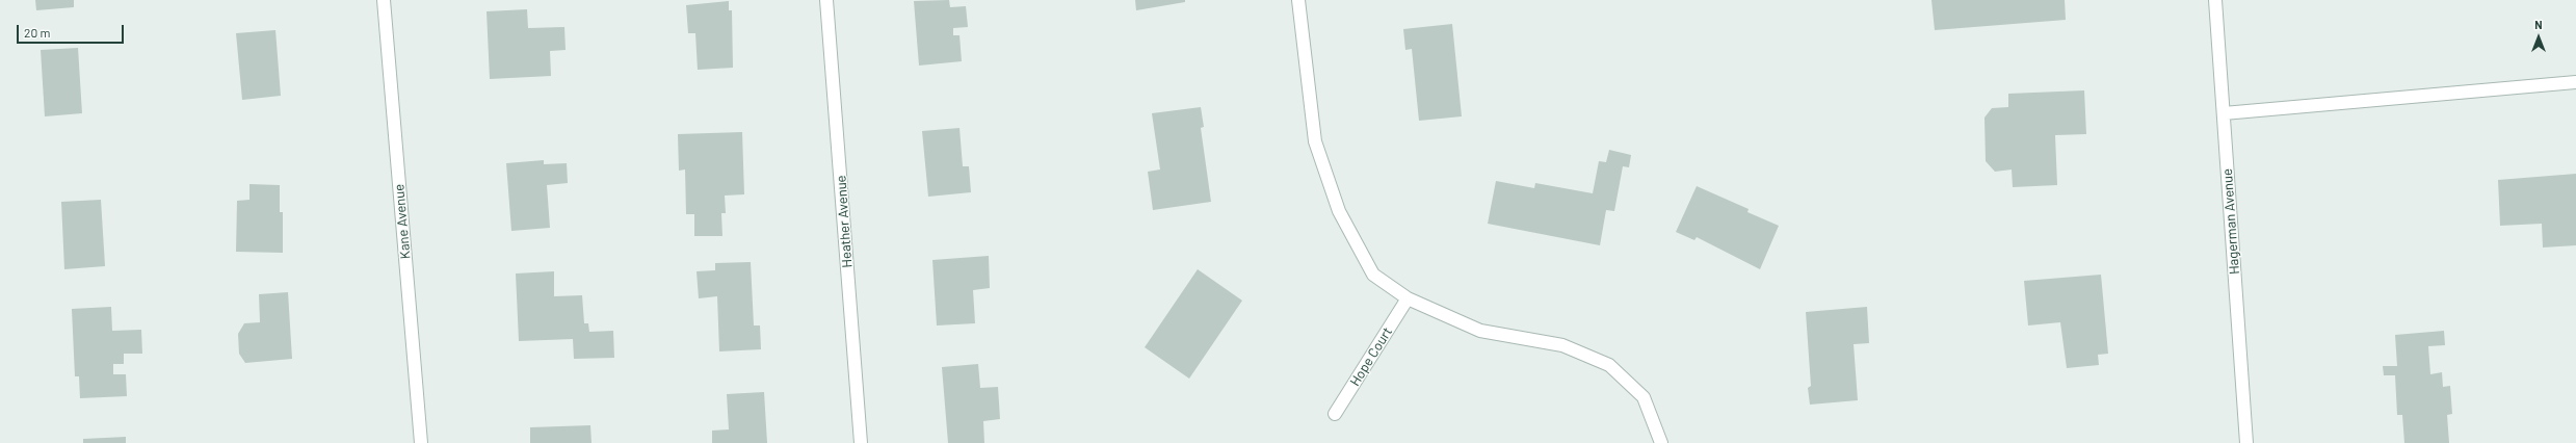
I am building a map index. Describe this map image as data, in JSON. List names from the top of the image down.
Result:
{
  "streets": {
    "street": [
      "Kane Avenue",
      "Heather Avenue",
      "Hagerman Avenue",
      "Hope Court"
    ]
  },
  "scale_bar": "20 m",
  "north": "top"
}
